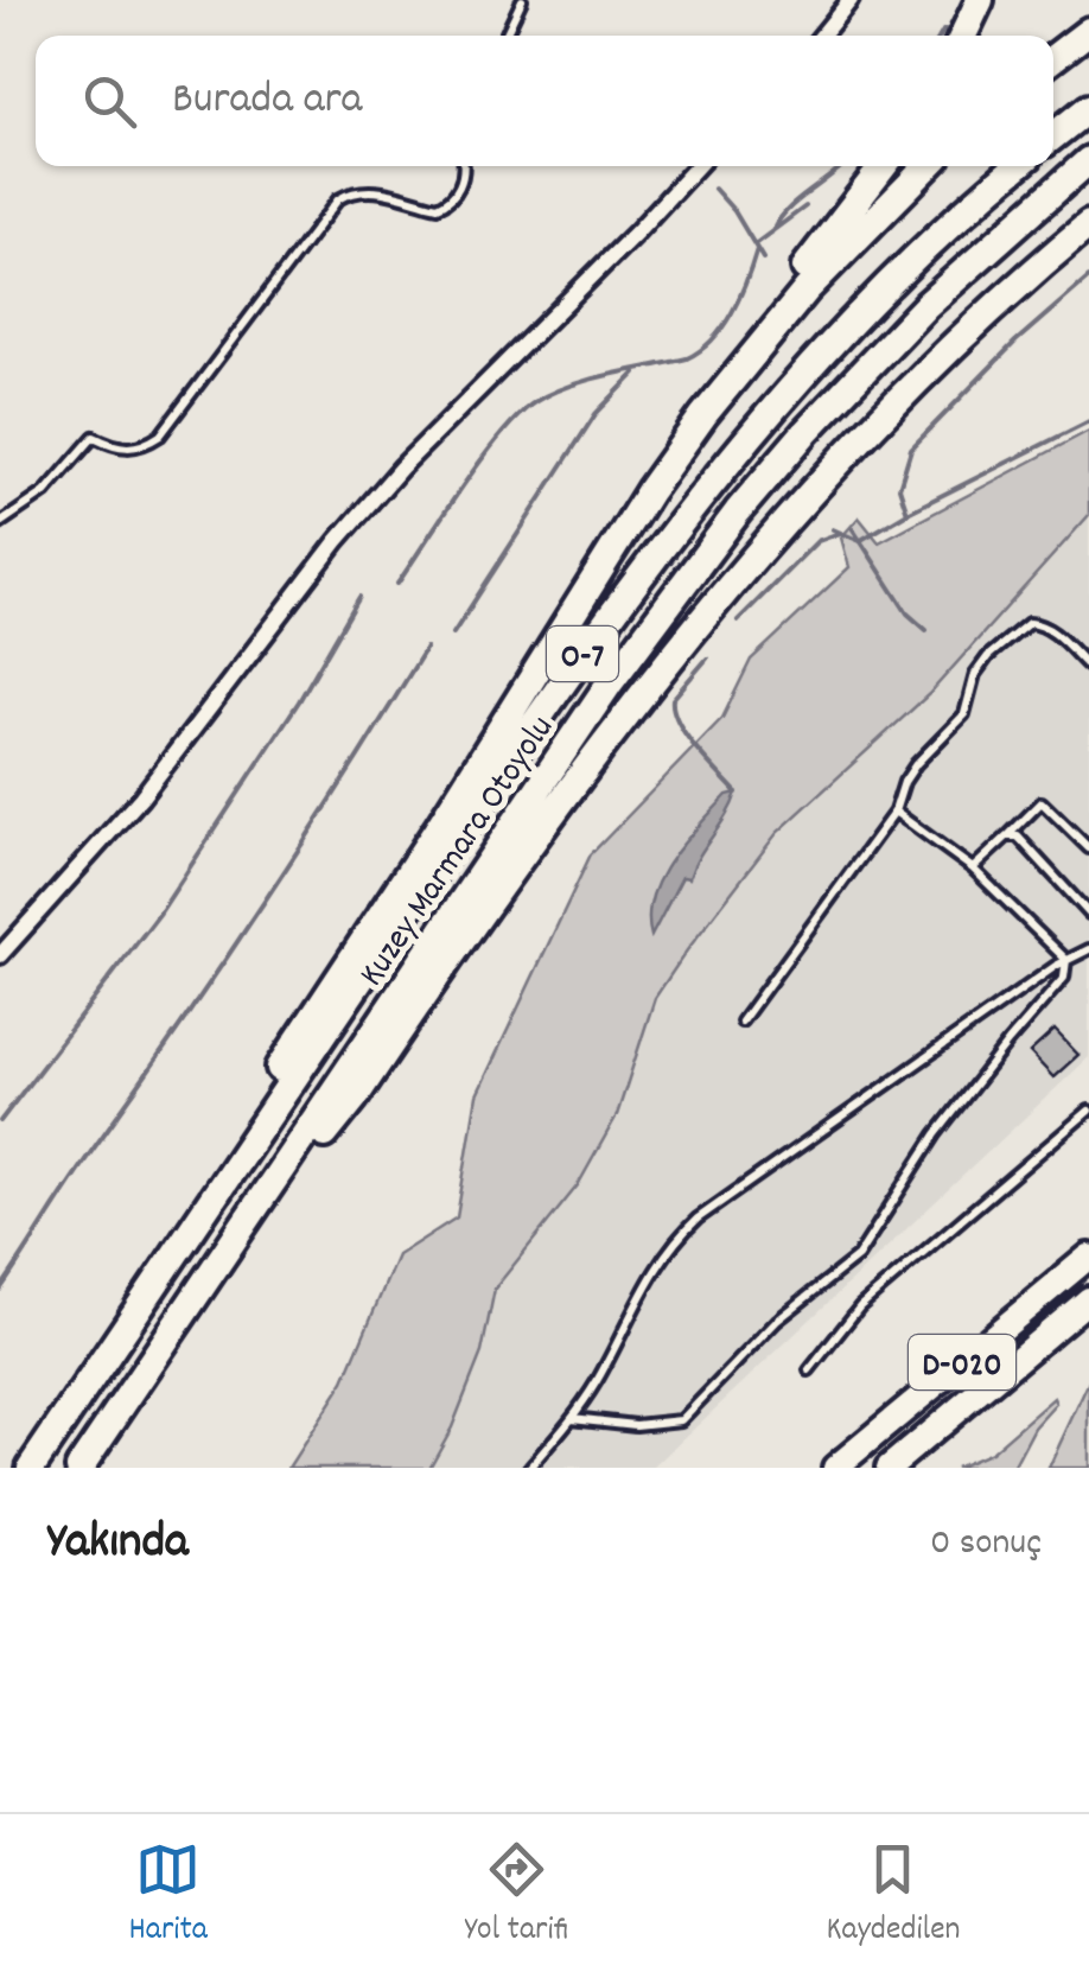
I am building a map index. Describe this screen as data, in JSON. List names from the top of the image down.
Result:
{
  "streets": {
    "highway": ["O-7", "Kuzey Marmara Otoyolu", "D-020"]
  },
  "page": {
    "search": "Burada ara",
    "heading": ["Yakında", "0 sonuç"],
    "nav": ["Harita", "Yol tarifi", "Kaydedilen"]
  }
}
